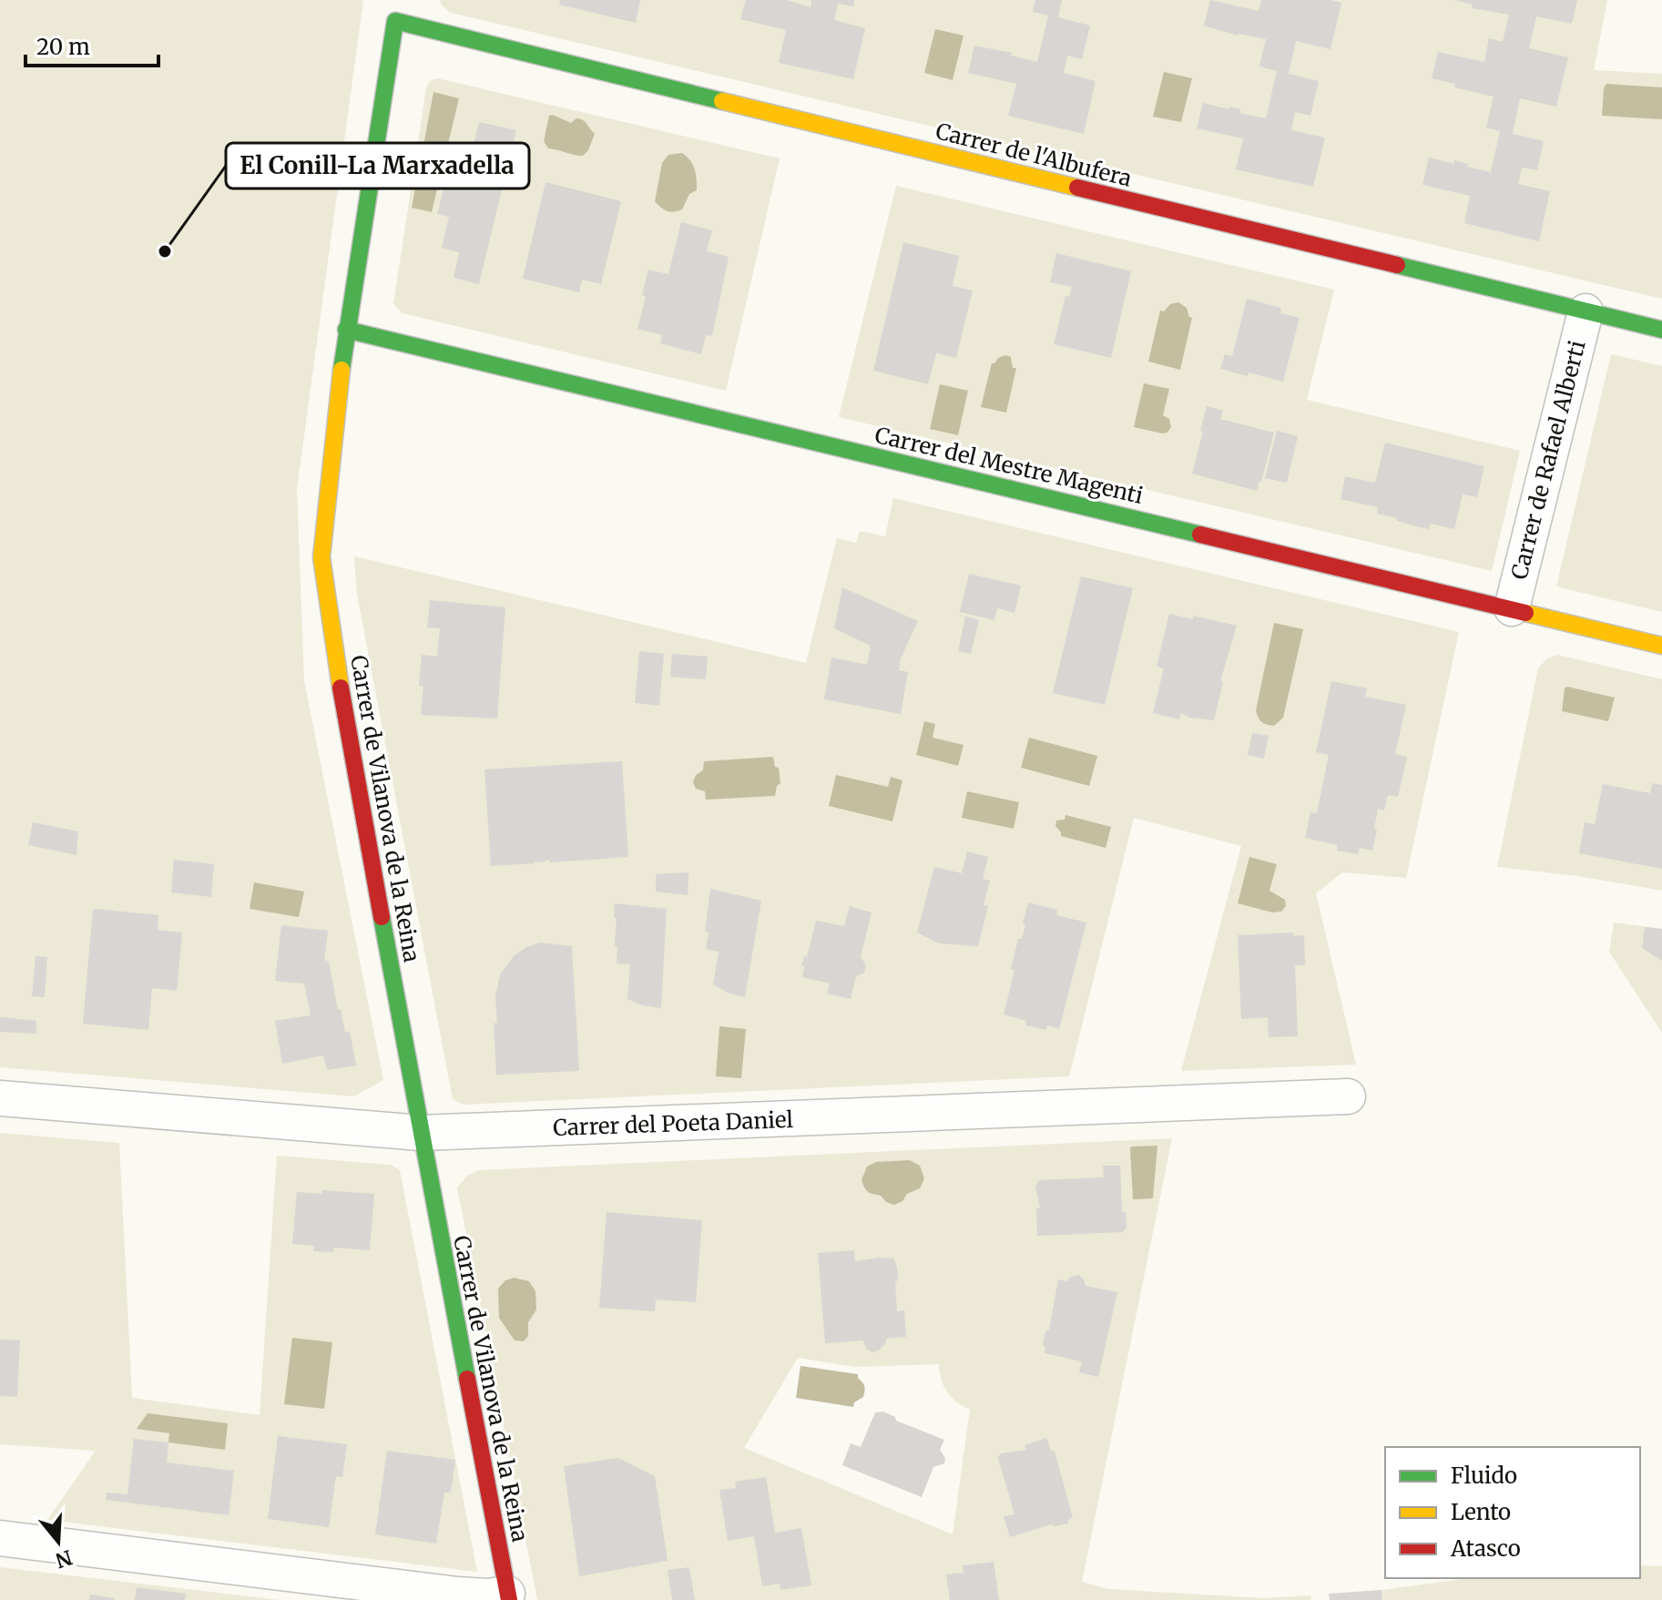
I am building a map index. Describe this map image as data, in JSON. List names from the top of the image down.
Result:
{
  "streets": {
    "street": [
      "Carrer de l'Albufera",
      "Carrer de Rafael Alberti",
      "Carrer del Mestre Magenti",
      "Carrer de Vilanova de la Reina",
      "Carrer del Poeta Daniel"
    ]
  },
  "crossings": [
    ["Carrer de l'Albufera", "Carrer de Rafael Alberti"],
    ["Carrer de l'Albufera", "Carrer de Vilanova de la Reina"],
    ["Carrer de Rafael Alberti", "Carrer del Mestre Magenti"],
    ["Carrer del Mestre Magenti", "Carrer de Vilanova de la Reina"],
    ["Carrer de Vilanova de la Reina", "Carrer del Poeta Daniel"]
  ],
  "places": ["El Conill-La Marxadella"],
  "legend": ["Fluido", "Lento", "Atasco"],
  "scale_bar": "20 m",
  "north": "bottom"
}
